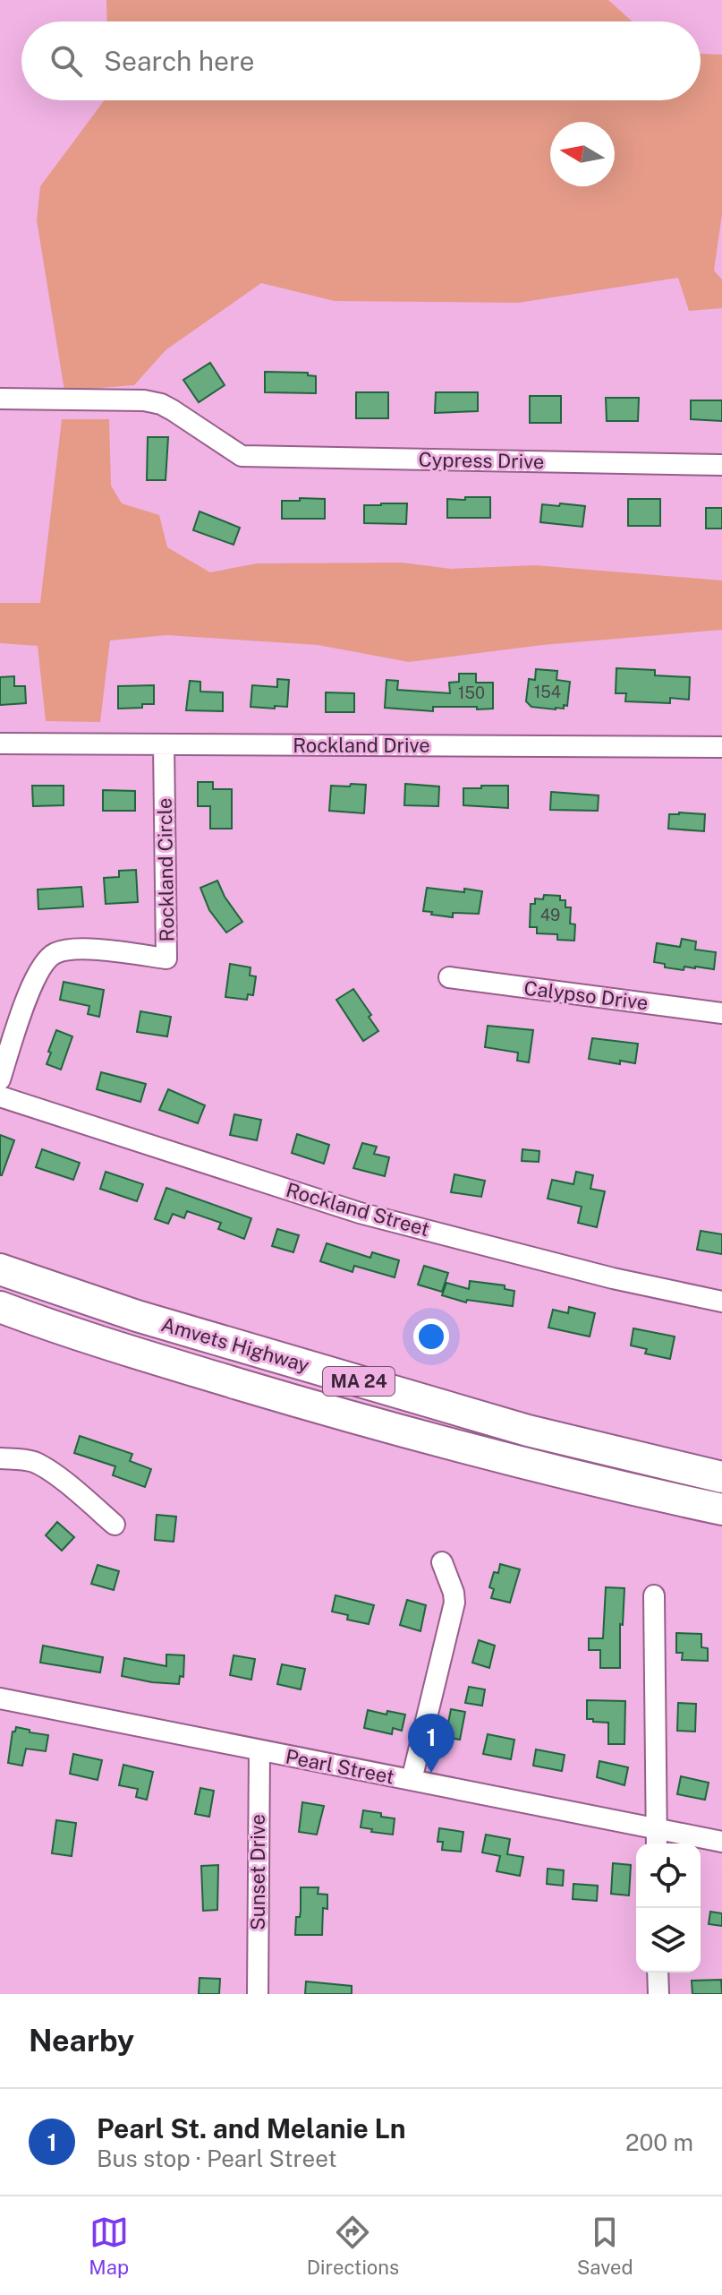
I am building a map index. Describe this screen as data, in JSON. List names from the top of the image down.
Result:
{
  "streets": {
    "highway": ["Amvets Highway", "MA 24"],
    "street": [
      "Cypress Drive",
      "Rockland Drive",
      "Rockland Circle",
      "Calypso Drive",
      "Rockland Street",
      "Pearl Street",
      "Sunset Drive"
    ]
  },
  "crossings": [
    ["Rockland Drive", "Rockland Circle"],
    ["Pearl Street", "Sunset Drive"]
  ],
  "house_numbers": ["154", "150", "49"],
  "north": "left",
  "page": {
    "search": "Search here",
    "pins": "1",
    "heading": "Nearby",
    "list": [
      {
        "mark": "1",
        "name": "Pearl St. and Melanie Ln",
        "note": "Bus stop · Pearl Street",
        "value": "200 m"
      }
    ],
    "nav": ["Map", "Directions", "Saved"]
  }
}
